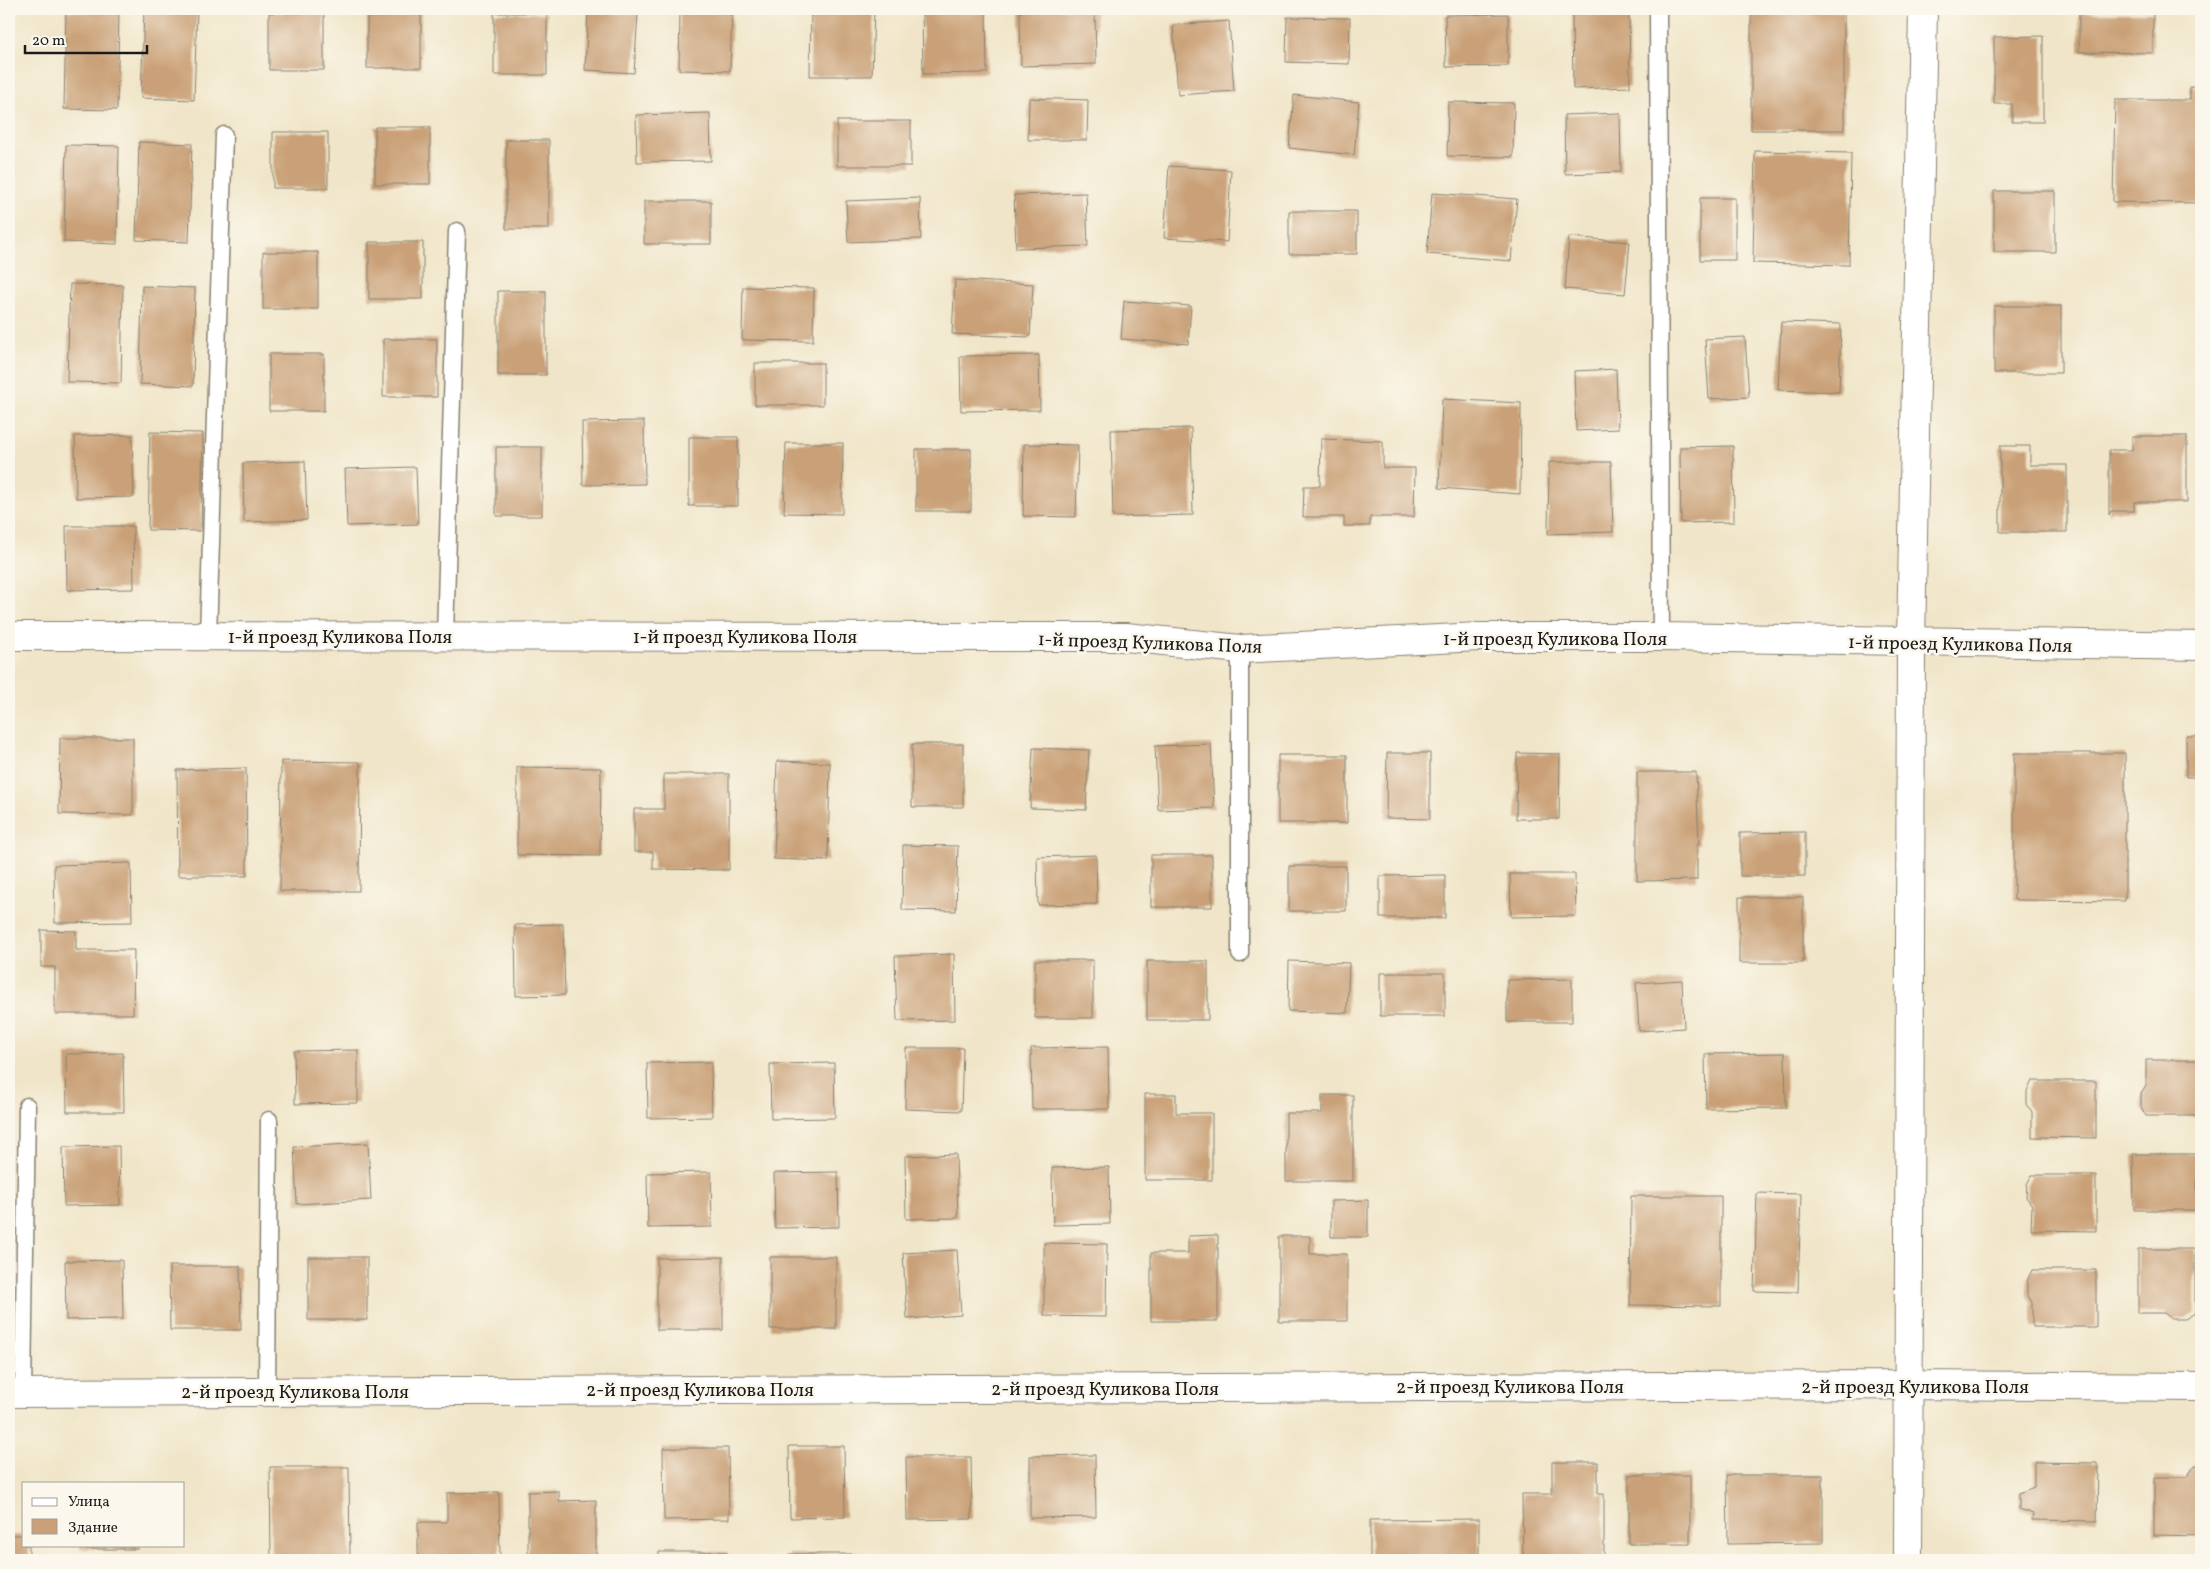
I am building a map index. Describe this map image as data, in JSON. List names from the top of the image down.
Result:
{
  "streets": {
    "street": ["1-й проезд Куликова Поля", "2-й проезд Куликова Поля"]
  },
  "legend": ["Улица", "Здание"],
  "scale_bar": "20 m"
}
